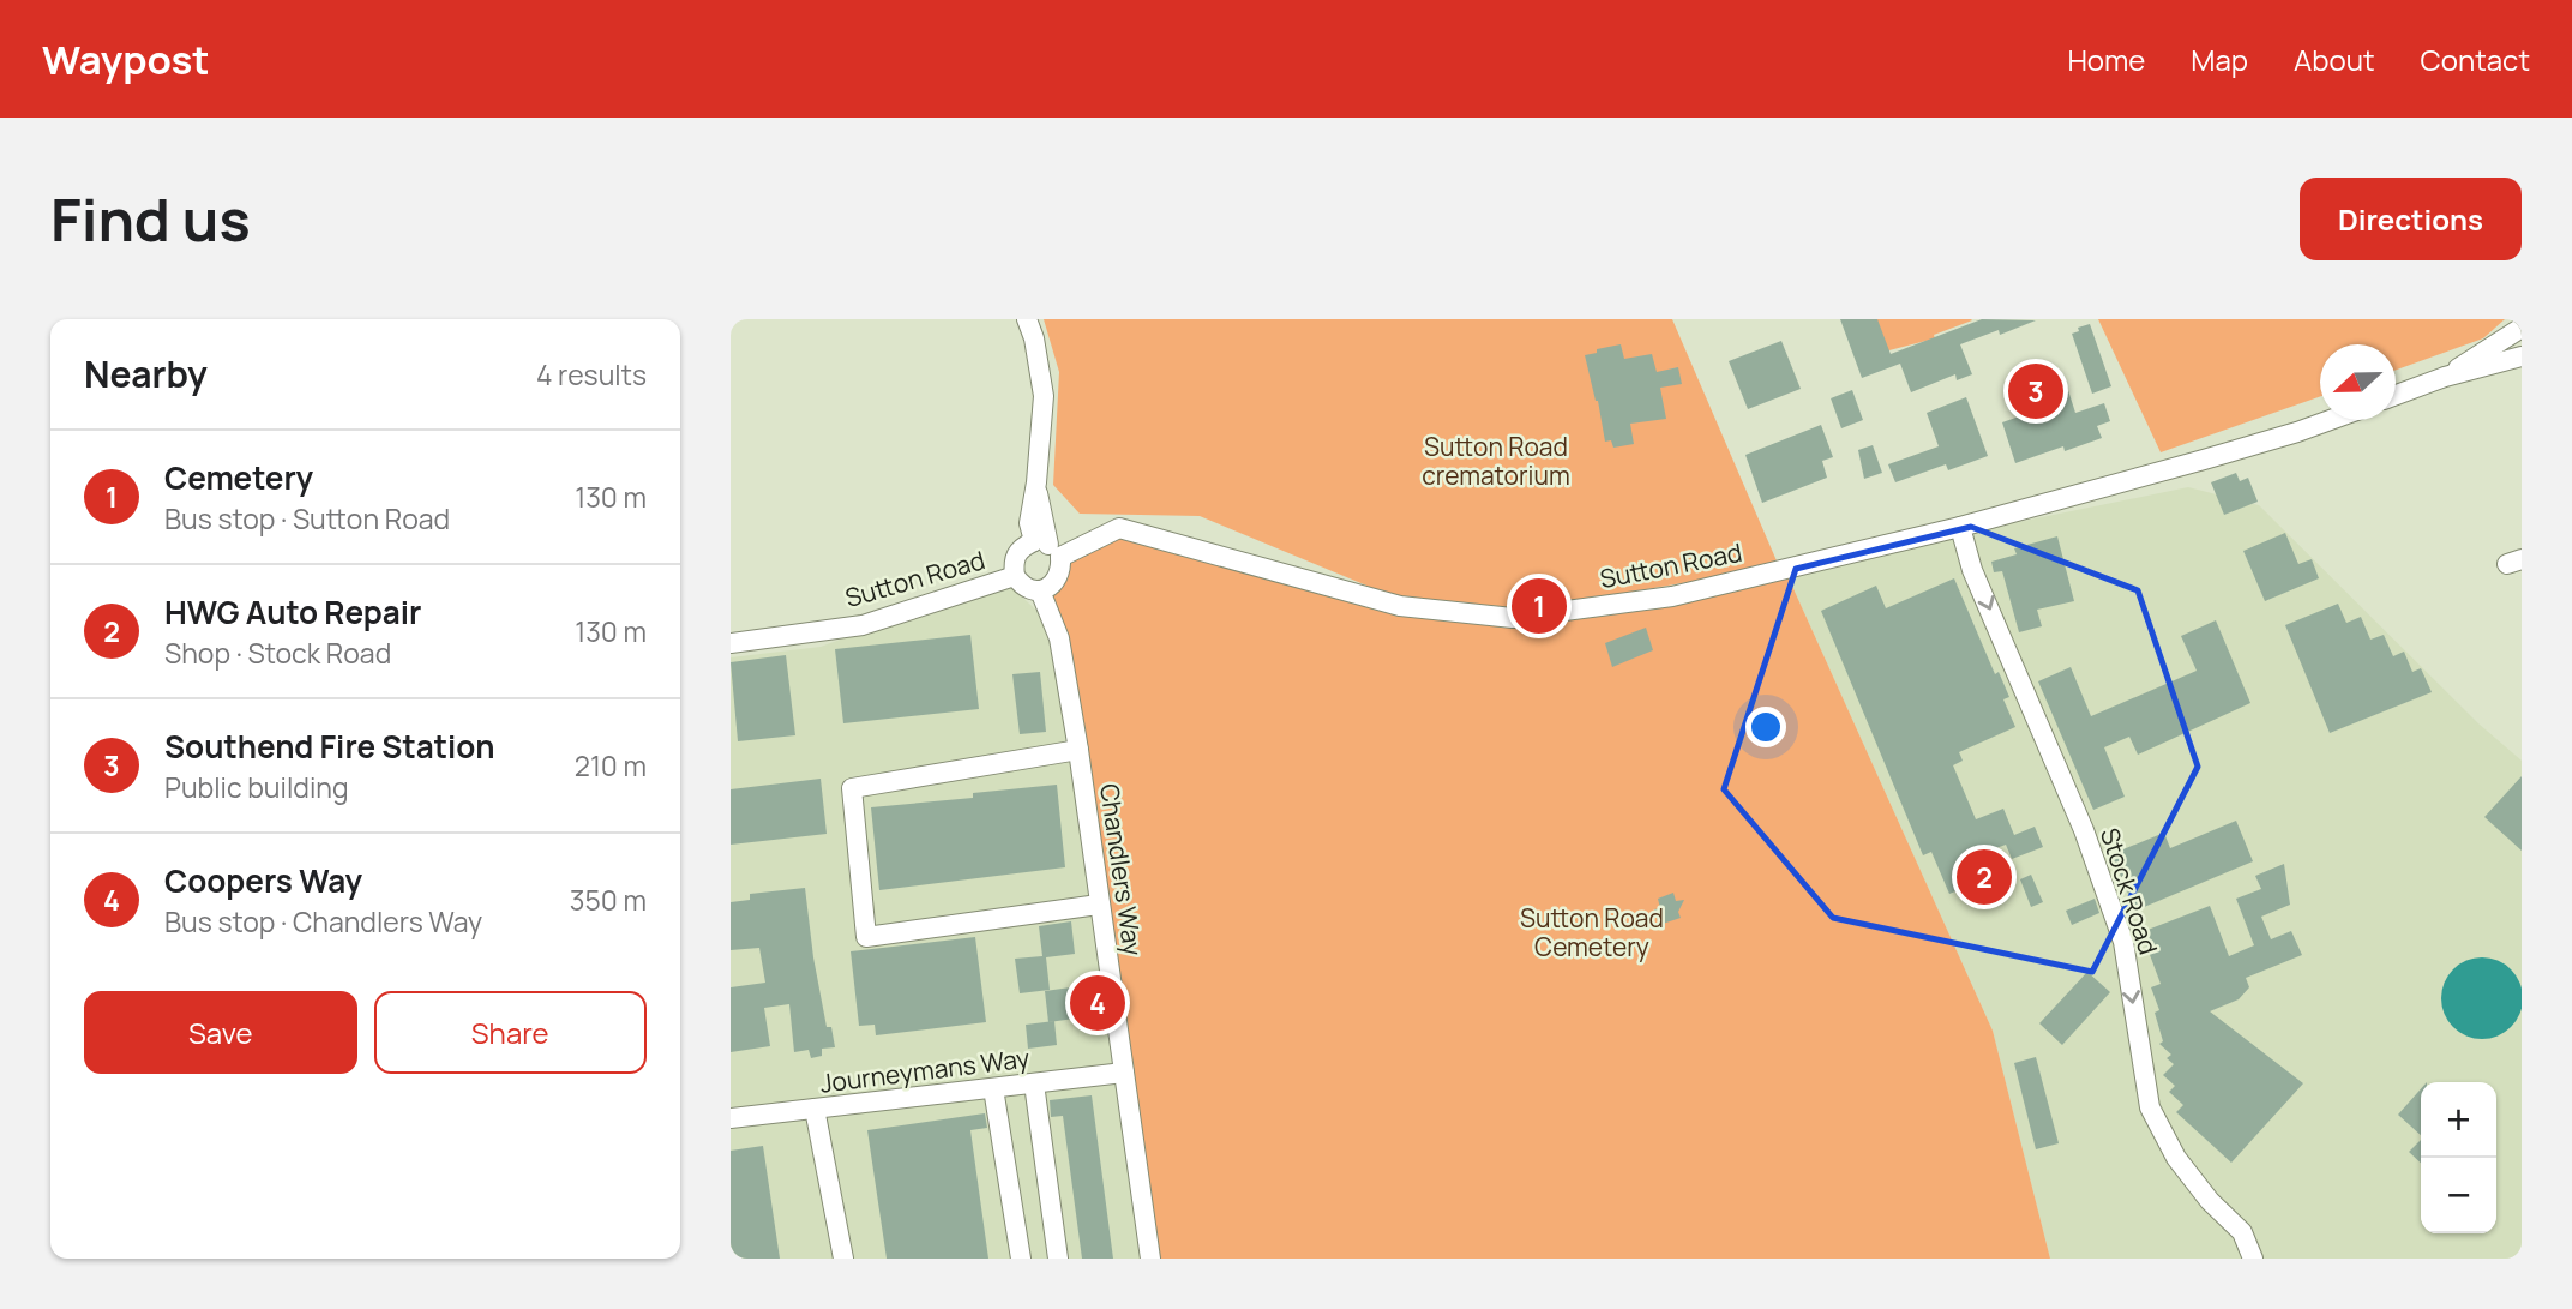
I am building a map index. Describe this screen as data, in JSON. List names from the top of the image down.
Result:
{
  "streets": {
    "street": [
      "Sutton Road",
      "Chandlers Way",
      "Stock Road",
      "Journeymans Way"
    ]
  },
  "crossings": [
    ["Sutton Road", "Chandlers Way"],
    ["Sutton Road", "Stock Road"],
    ["Chandlers Way", "Journeymans Way"]
  ],
  "one_way": ["Stock Road"],
  "parks": ["Sutton Road crematorium", "Sutton Road Cemetery"],
  "north": "left",
  "page": {
    "header": "Waypost",
    "nav": [
      "Home",
      "Map",
      "About",
      "Contact"
    ],
    "buttons": [
      "Directions",
      ["Save", "Share"]
    ],
    "title": "Find us",
    "heading": ["Nearby", "4 results"],
    "pins": [
      "3",
      "1",
      "2",
      "4"
    ],
    "list": [
      {
        "mark": "1",
        "name": "Cemetery",
        "note": "Bus stop · Sutton Road",
        "value": "130 m"
      },
      {
        "mark": "2",
        "name": "HWG Auto Repair",
        "note": "Shop · Stock Road",
        "value": "130 m"
      },
      {
        "mark": "3",
        "name": "Southend Fire Station",
        "note": "Public building",
        "value": "210 m"
      },
      {
        "mark": "4",
        "name": "Coopers Way",
        "note": "Bus stop · Chandlers Way",
        "value": "350 m"
      }
    ],
    "map_buttons": ["+", "−"]
  }
}
